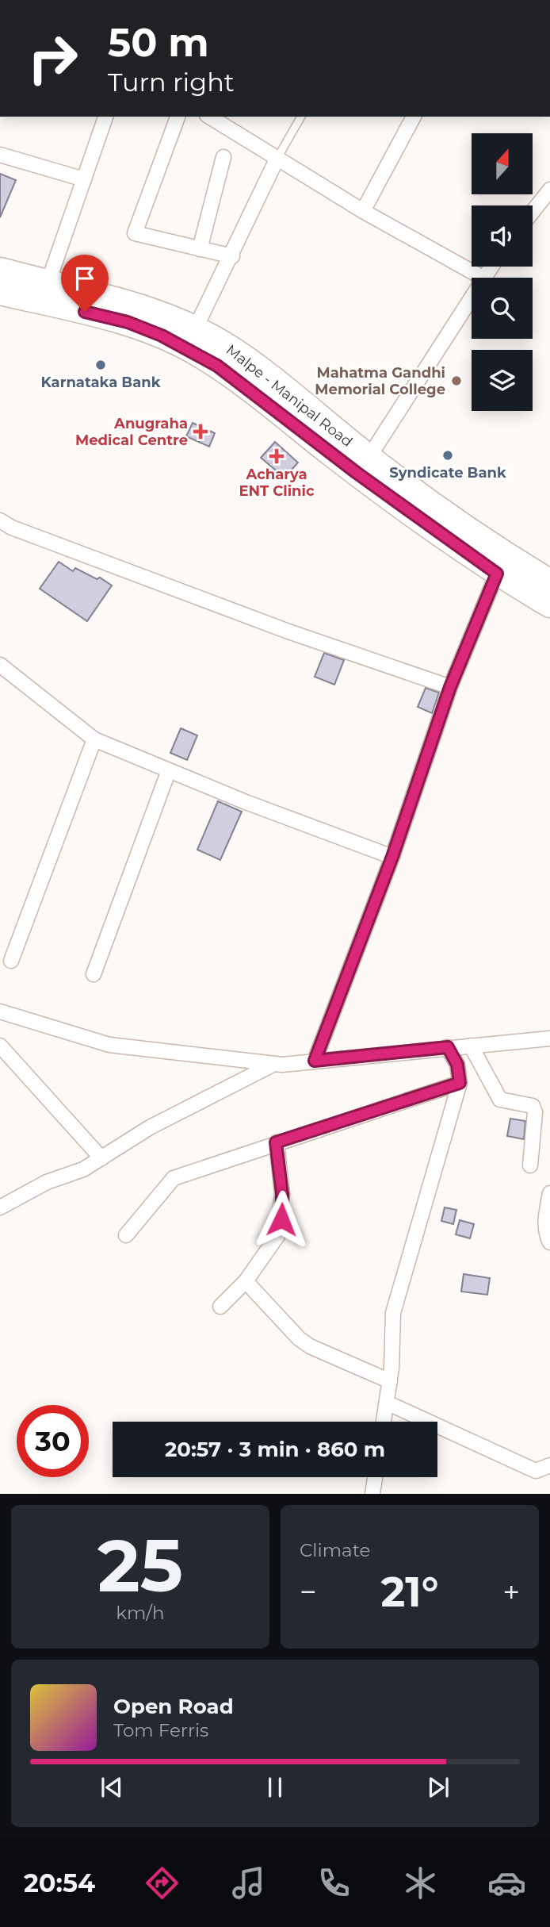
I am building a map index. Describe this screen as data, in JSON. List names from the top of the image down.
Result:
{
  "streets": {
    "highway": ["Malpe - Manipal Road"]
  },
  "places": {
    "other": ["Karnataka Bank", "Mahatma Gandhi Memorial College", "Syndicate Bank"],
    "health": ["Anugraha Medical Centre", "Acharya ENT Clinic"]
  },
  "north": "top",
  "page": {
    "turn": ["50 m", "Turn right"],
    "limit": "30",
    "trip": "20:57 · 3 min · 860 m",
    "tile": [
      ["25", "km/h"],
      "Climate"
    ],
    "heat": ["−", "21°", "+"],
    "song": ["Open Road", "Tom Ferris"],
    "tabs": "20:54"
  }
}
